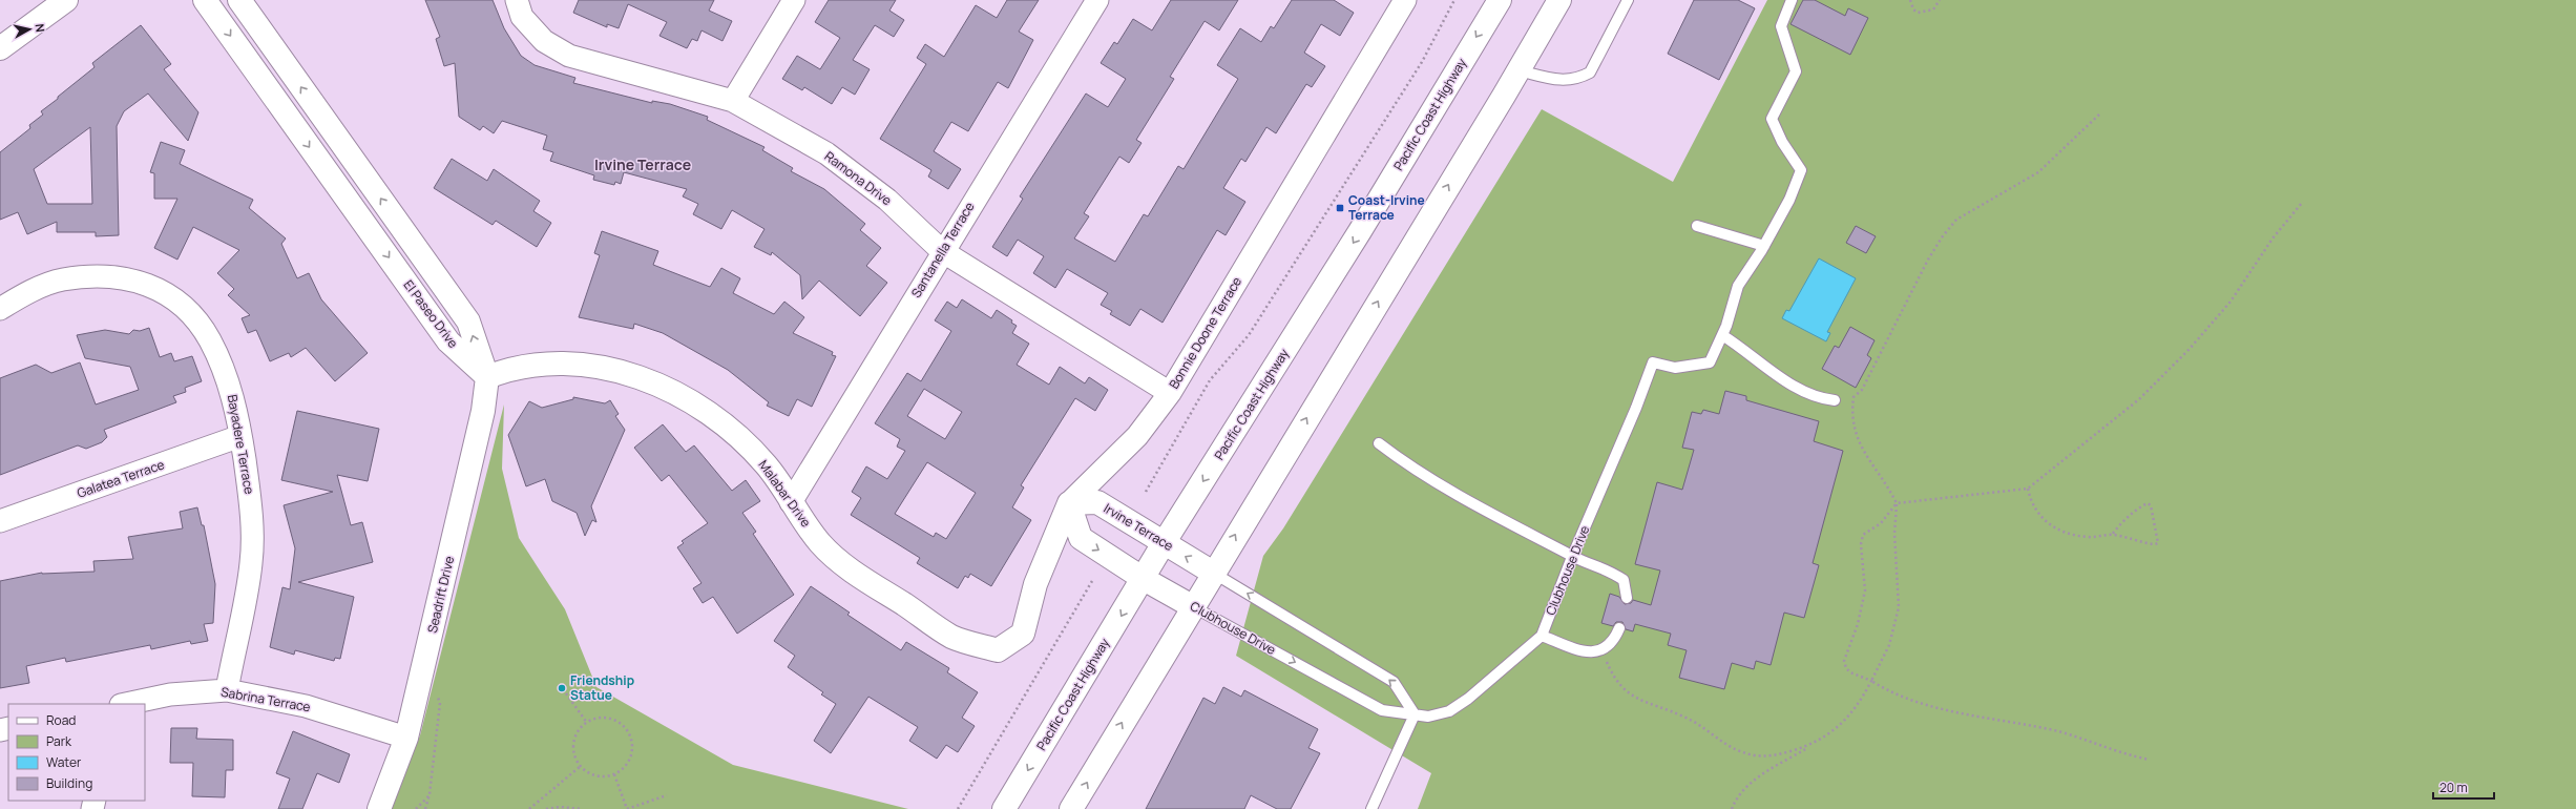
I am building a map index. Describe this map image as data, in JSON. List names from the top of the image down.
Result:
{
  "streets": {
    "main road": [
      "Pacific Coast Highway",
      "El Paseo Drive",
      "Bonnie Doone Terrace",
      "Malabar Drive",
      "Irvine Terrace",
      "Clubhouse Drive",
      "Seadrift Drive"
    ],
    "street": [
      "Ramona Drive",
      "Santanella Terrace",
      "Bayadere Terrace",
      "Galatea Terrace",
      "Sabrina Terrace"
    ]
  },
  "crossings": [
    ["Pacific Coast Highway", "Irvine Terrace"],
    ["Pacific Coast Highway", "Clubhouse Drive"],
    ["Ramona Drive", "Santanella Terrace"],
    ["Ramona Drive", "Bonnie Doone Terrace"],
    ["Santanella Terrace", "Malabar Drive"],
    ["El Paseo Drive", "Malabar Drive"],
    ["El Paseo Drive", "Seadrift Drive"],
    ["Bonnie Doone Terrace", "Malabar Drive"],
    ["Bonnie Doone Terrace", "Irvine Terrace"],
    ["Bayadere Terrace", "Galatea Terrace"],
    ["Bayadere Terrace", "Sabrina Terrace"],
    ["Malabar Drive", "Seadrift Drive"],
    ["Seadrift Drive", "Sabrina Terrace"]
  ],
  "one_way": ["Irvine Terrace"],
  "districts": ["Irvine Terrace"],
  "places": {
    "transit": ["Coast-Irvine Terrace"],
    "other": ["Friendship Statue"]
  },
  "legend": [
    "Road",
    "Park",
    "Water",
    "Building"
  ],
  "scale_bar": "20 m",
  "north": "right"
}
